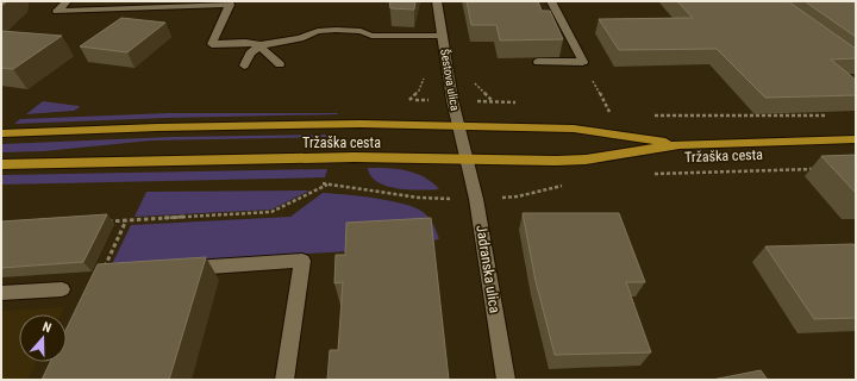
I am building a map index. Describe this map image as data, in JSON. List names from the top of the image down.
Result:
{
  "streets": {
    "main road": ["Tržaška cesta"],
    "street": ["Šestova ulica", "Jadranska ulica"]
  },
  "crossings": [
    ["Šestova ulica", "Tržaška cesta"],
    ["Šestova ulica", "Jadranska ulica"],
    ["Tržaška cesta", "Jadranska ulica"]
  ],
  "north": "top"
}
